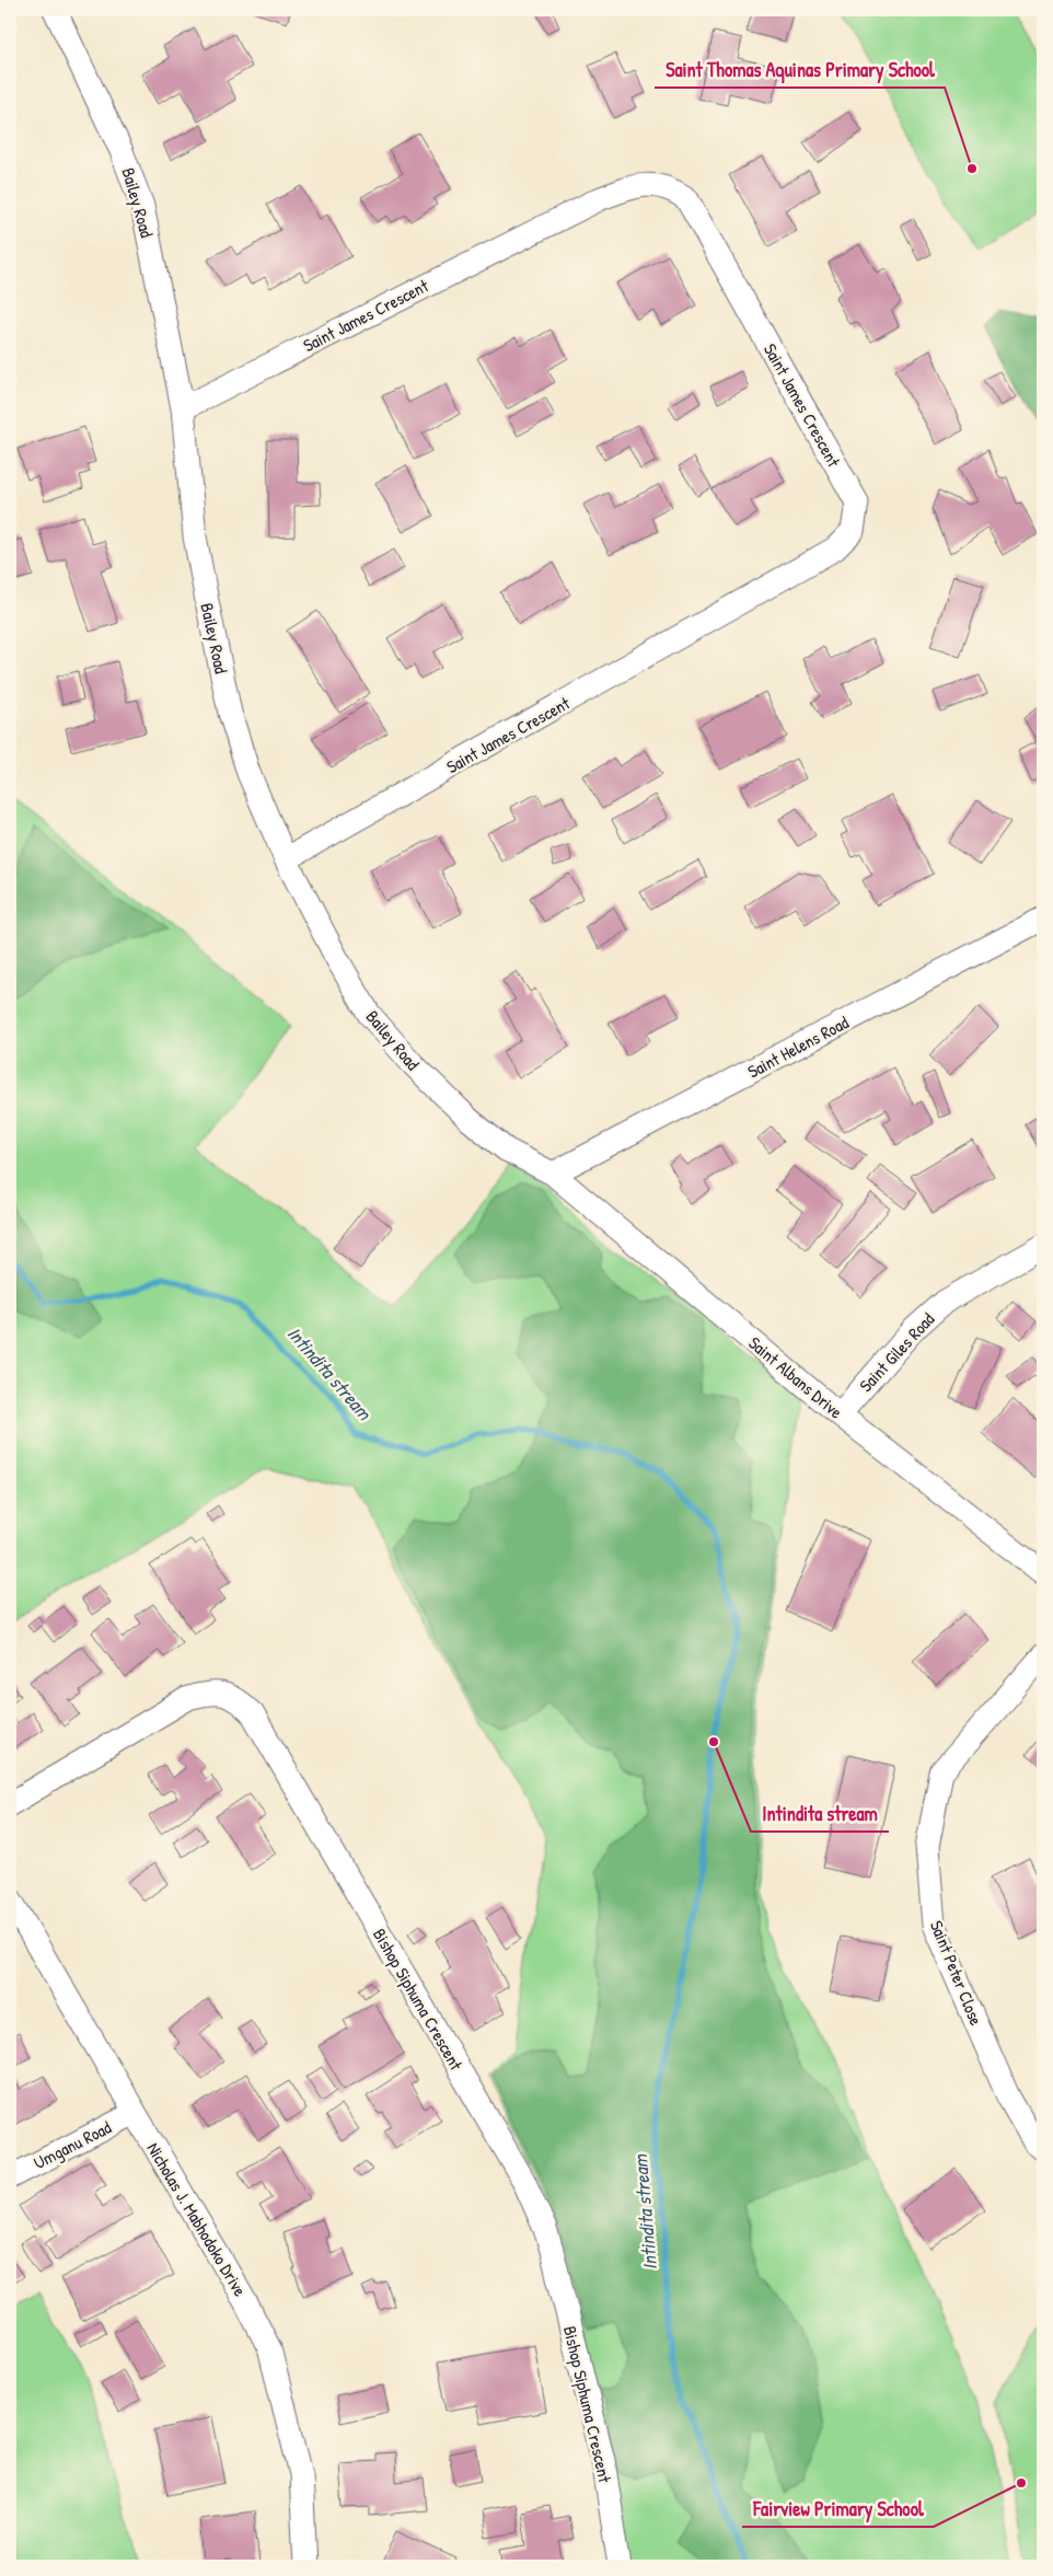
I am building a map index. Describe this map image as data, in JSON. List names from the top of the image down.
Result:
{
  "streets": {
    "street": [
      "Bailey Road",
      "Saint James Crescent",
      "Saint Helens Road",
      "Saint Giles Road",
      "Saint Albans Drive",
      "Saint Peter Close",
      "Bishop Siphuma Crescent",
      "Umganu Road",
      "Nicholas J. Mabhodoko Drive"
    ]
  },
  "crossings": [
    ["Bailey Road", "Saint James Crescent"],
    ["Bailey Road", "Saint Helens Road"],
    ["Bailey Road", "Saint Albans Drive"],
    ["Saint Helens Road", "Saint Albans Drive"],
    ["Saint Giles Road", "Saint Albans Drive"],
    ["Umganu Road", "Nicholas J. Mabhodoko Drive"]
  ],
  "water": ["Intindita stream"],
  "places": ["Saint Thomas Aquinas Primary School", "Intindita stream", "Fairview Primary School"]
}
